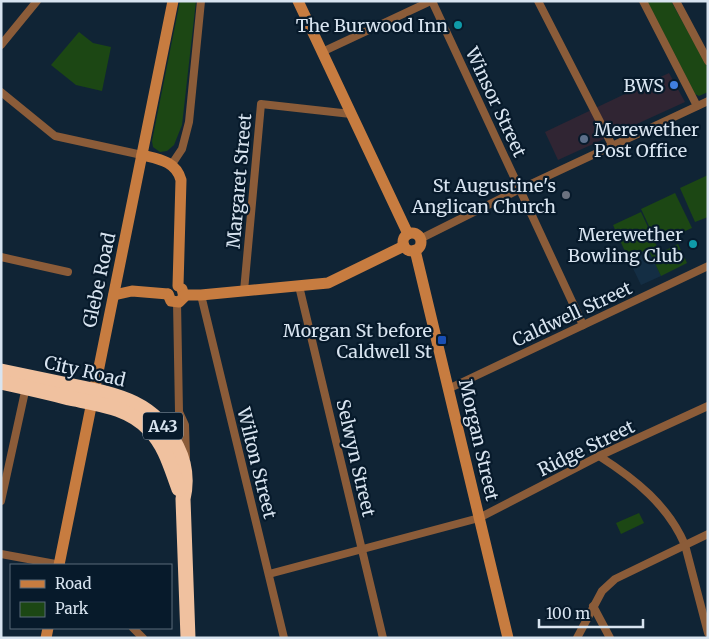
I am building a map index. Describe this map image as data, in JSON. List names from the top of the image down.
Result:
{
  "streets": {
    "highway": ["City Road", "A43"],
    "street": [
      "Winsor Street",
      "Margaret Street",
      "Glebe Road",
      "Caldwell Street",
      "Morgan Street",
      "Ridge Street",
      "Selwyn Street",
      "Wilton Street"
    ]
  },
  "crossings": [
    ["Winsor Street", "Caldwell Street"],
    ["Glebe Road", "City Road"],
    ["Glebe Road", "A43"],
    ["Caldwell Street", "Morgan Street"],
    ["City Road", "A43"],
    ["Morgan Street", "Ridge Street"],
    ["Ridge Street", "Selwyn Street"],
    ["Ridge Street", "Wilton Street"]
  ],
  "places": {
    "other": [
      "The Burwood Inn",
      "BWS",
      "Merewether Post Office",
      "St Augustine's Anglican Church",
      "Merewether Bowling Club"
    ],
    "transit": ["Morgan St before Caldwell St"]
  },
  "legend": ["Road", "Park"],
  "scale_bar": "100 m"
}
